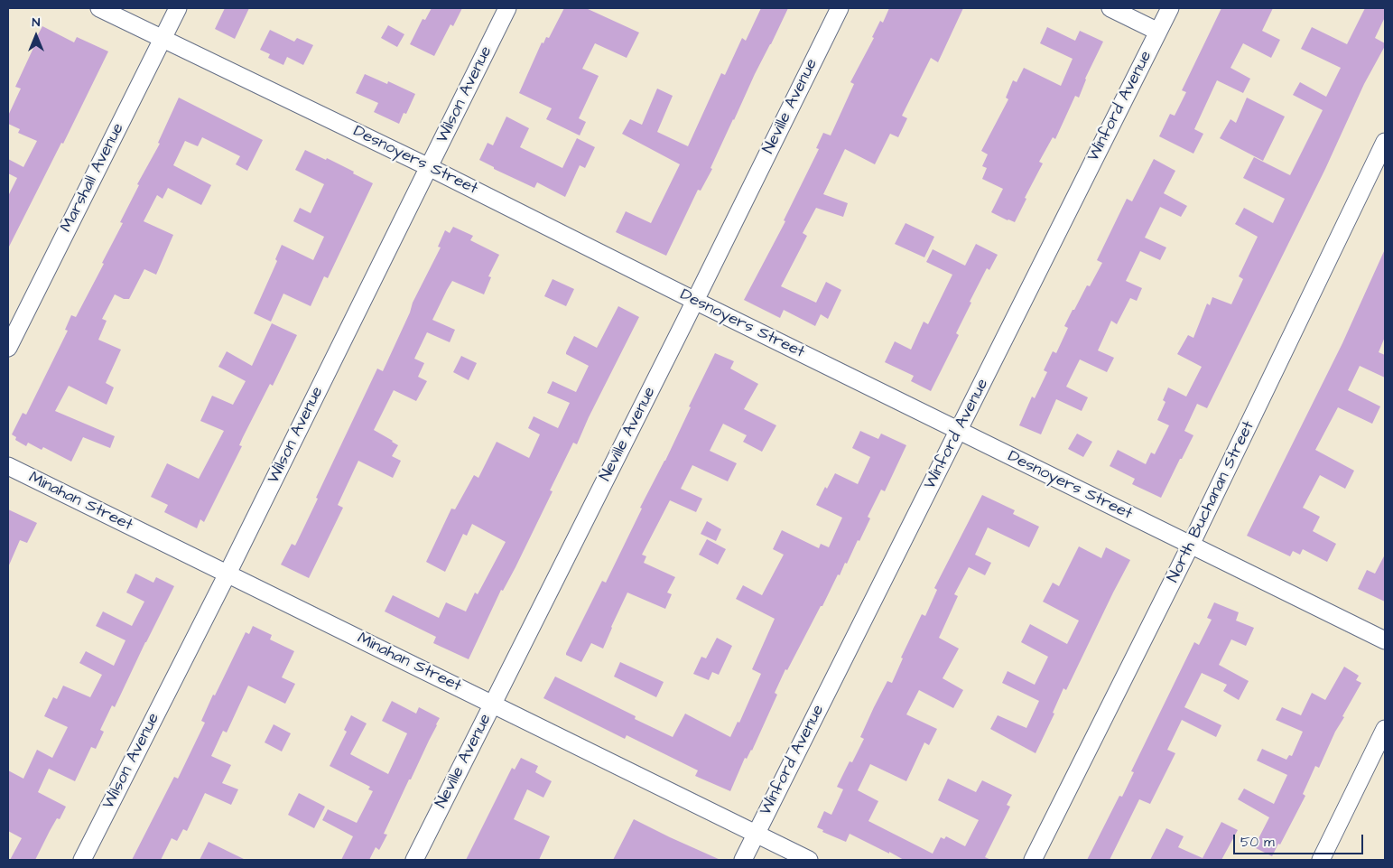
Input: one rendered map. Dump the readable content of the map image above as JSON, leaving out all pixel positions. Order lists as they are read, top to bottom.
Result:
{
  "streets": {
    "street": [
      "Wilson Avenue",
      "Neville Avenue",
      "Winford Avenue",
      "Desnoyers Street",
      "Marshall Avenue",
      "Minahan Street",
      "North Buchanan Street"
    ]
  },
  "crossings": [
    ["Wilson Avenue", "Desnoyers Street"],
    ["Wilson Avenue", "Minahan Street"],
    ["Neville Avenue", "Desnoyers Street"],
    ["Neville Avenue", "Minahan Street"],
    ["Winford Avenue", "Desnoyers Street"],
    ["Winford Avenue", "Minahan Street"],
    ["Desnoyers Street", "Marshall Avenue"],
    ["Desnoyers Street", "North Buchanan Street"]
  ],
  "scale_bar": "50 m",
  "north": "top"
}
